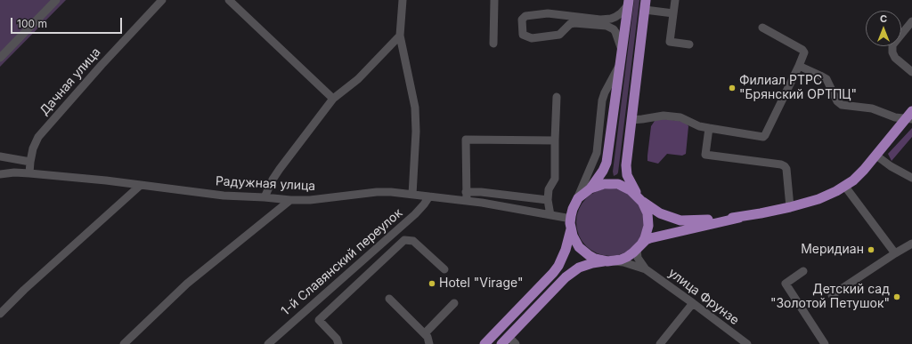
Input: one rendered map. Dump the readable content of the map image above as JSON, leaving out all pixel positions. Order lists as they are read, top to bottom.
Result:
{
  "streets": {
    "street": [
      "Дачная улица",
      "Радужная улица",
      "1-й Славянский переулок",
      "улица Фрунзе"
    ]
  },
  "crossings": [
    ["Дачная улица", "Радужная улица"],
    ["Радужная улица", "1-й Славянский переулок"]
  ],
  "places": [
    "Филиал РТРС \"Брянский ОРТПЦ\"",
    "Меридиан",
    "Hotel \"Virage\"",
    "Детский сад \"Золотой Петушок\""
  ],
  "scale_bar": "100 m",
  "north": "top"
}
